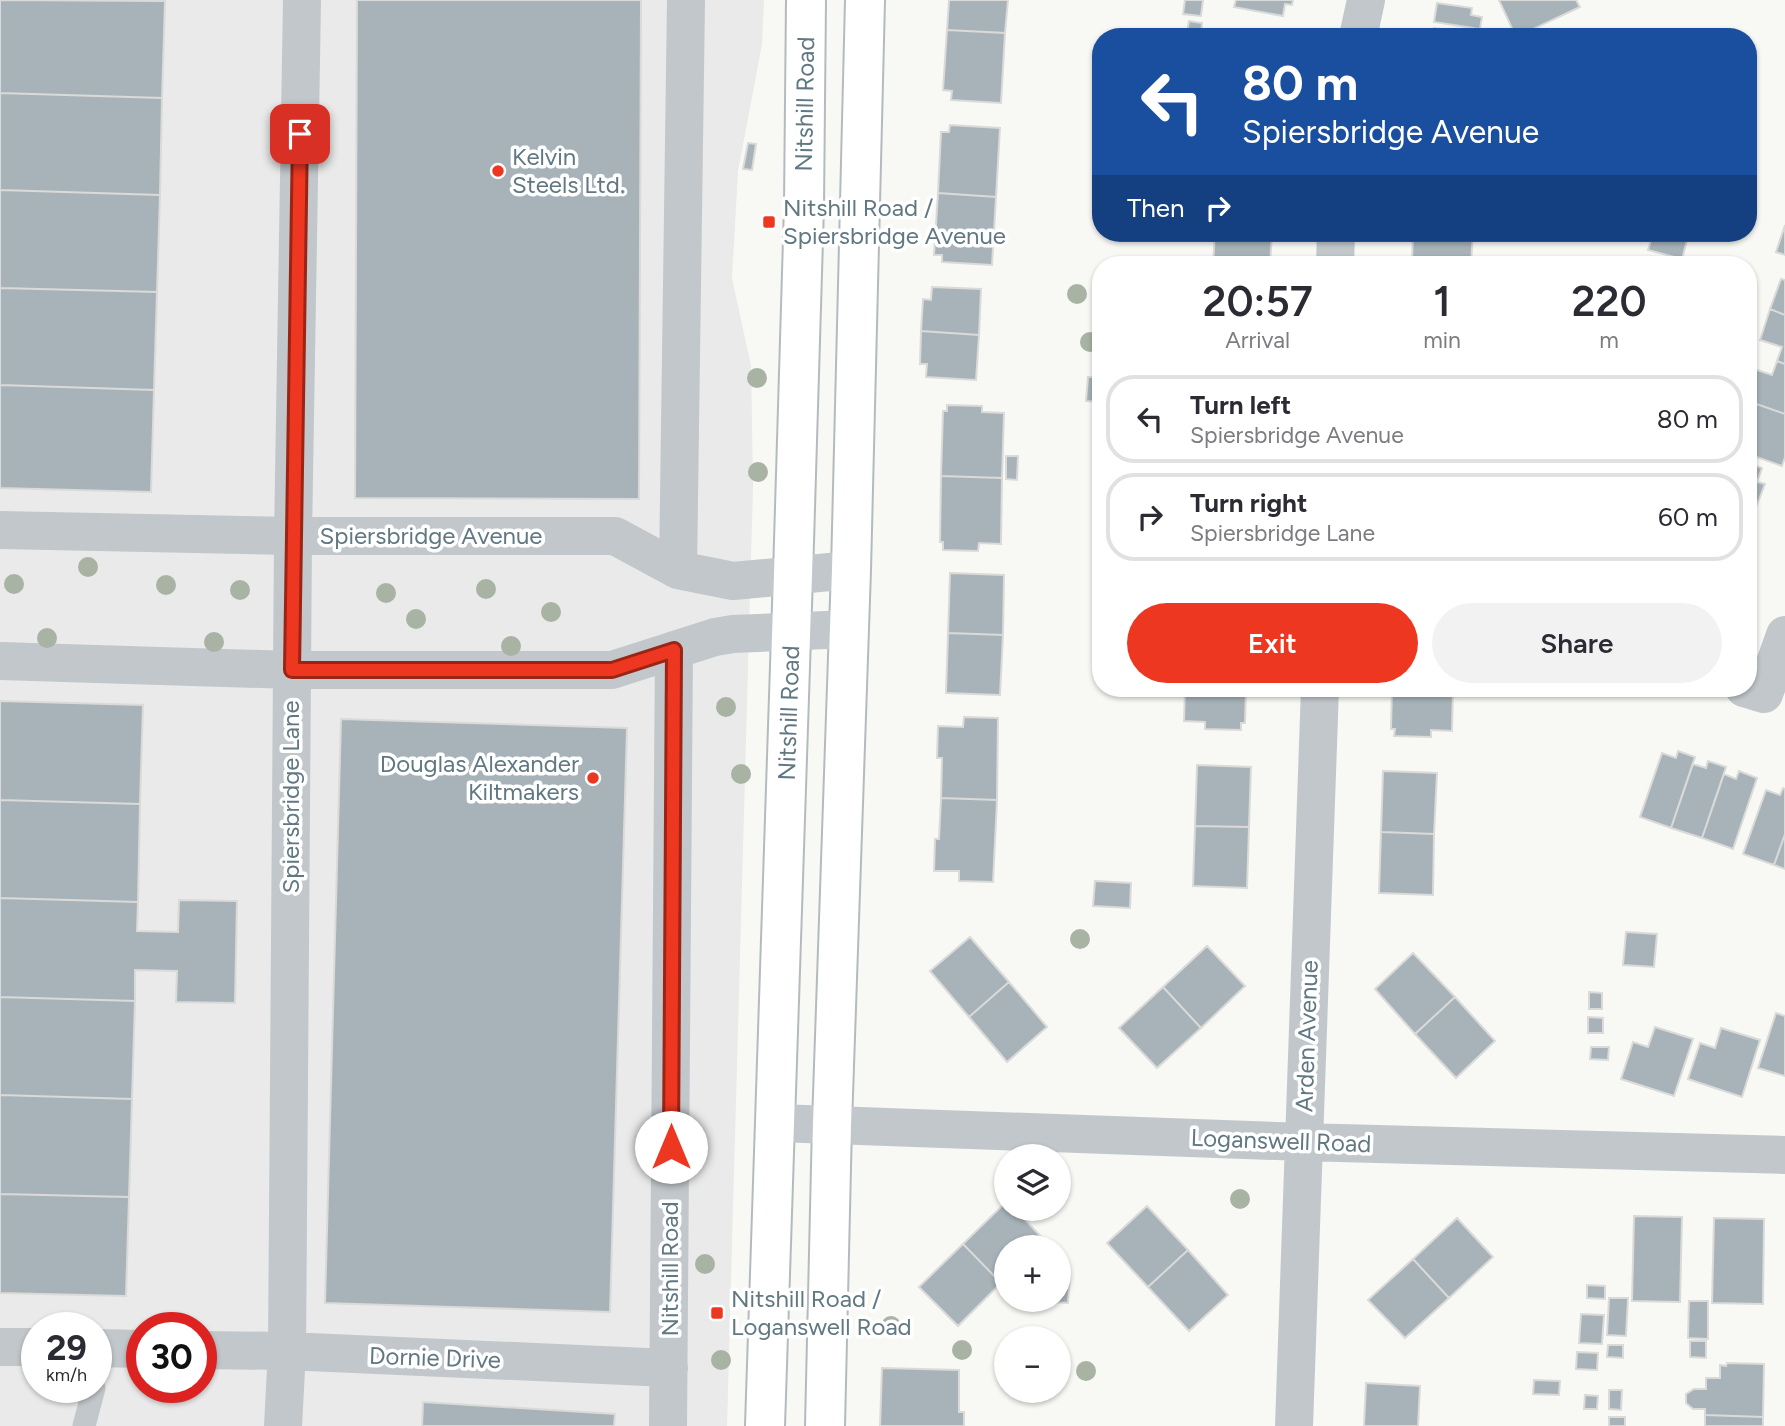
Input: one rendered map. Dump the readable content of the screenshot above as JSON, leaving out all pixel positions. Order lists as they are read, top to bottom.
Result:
{
  "streets": {
    "main road": ["Nitshill Road"],
    "street": [
      "Spiersbridge Avenue",
      "Spiersbridge Lane",
      "Arden Avenue",
      "Loganswell Road",
      "Dornie Drive"
    ]
  },
  "crossings": [
    ["Nitshill Road", "Spiersbridge Avenue"],
    ["Nitshill Road", "Loganswell Road"],
    ["Nitshill Road", "Dornie Drive"],
    ["Spiersbridge Avenue", "Spiersbridge Lane"],
    ["Spiersbridge Lane", "Dornie Drive"],
    ["Arden Avenue", "Loganswell Road"]
  ],
  "places": {
    "other": ["Kelvin Steels Ltd.", "Douglas Alexander Kiltmakers"],
    "transit": ["Nitshill Road / Spiersbridge Avenue", "Nitshill Road / Loganswell Road"]
  },
  "page": {
    "turn": ["80 m", "Spiersbridge Avenue"],
    "then": "Then",
    "eta": [
      "20:57",
      "Arrival",
      "1",
      "min",
      "220",
      "m"
    ],
    "list": [
      {
        "name": "Turn left",
        "note": "Spiersbridge Avenue",
        "value": "80 m"
      },
      {
        "name": "Turn right",
        "note": "Spiersbridge Lane",
        "value": "60 m"
      }
    ],
    "buttons": ["Exit", "Share"],
    "map_buttons": ["+", "−"],
    "speed": "29 km/h",
    "limit": "30"
  }
}
